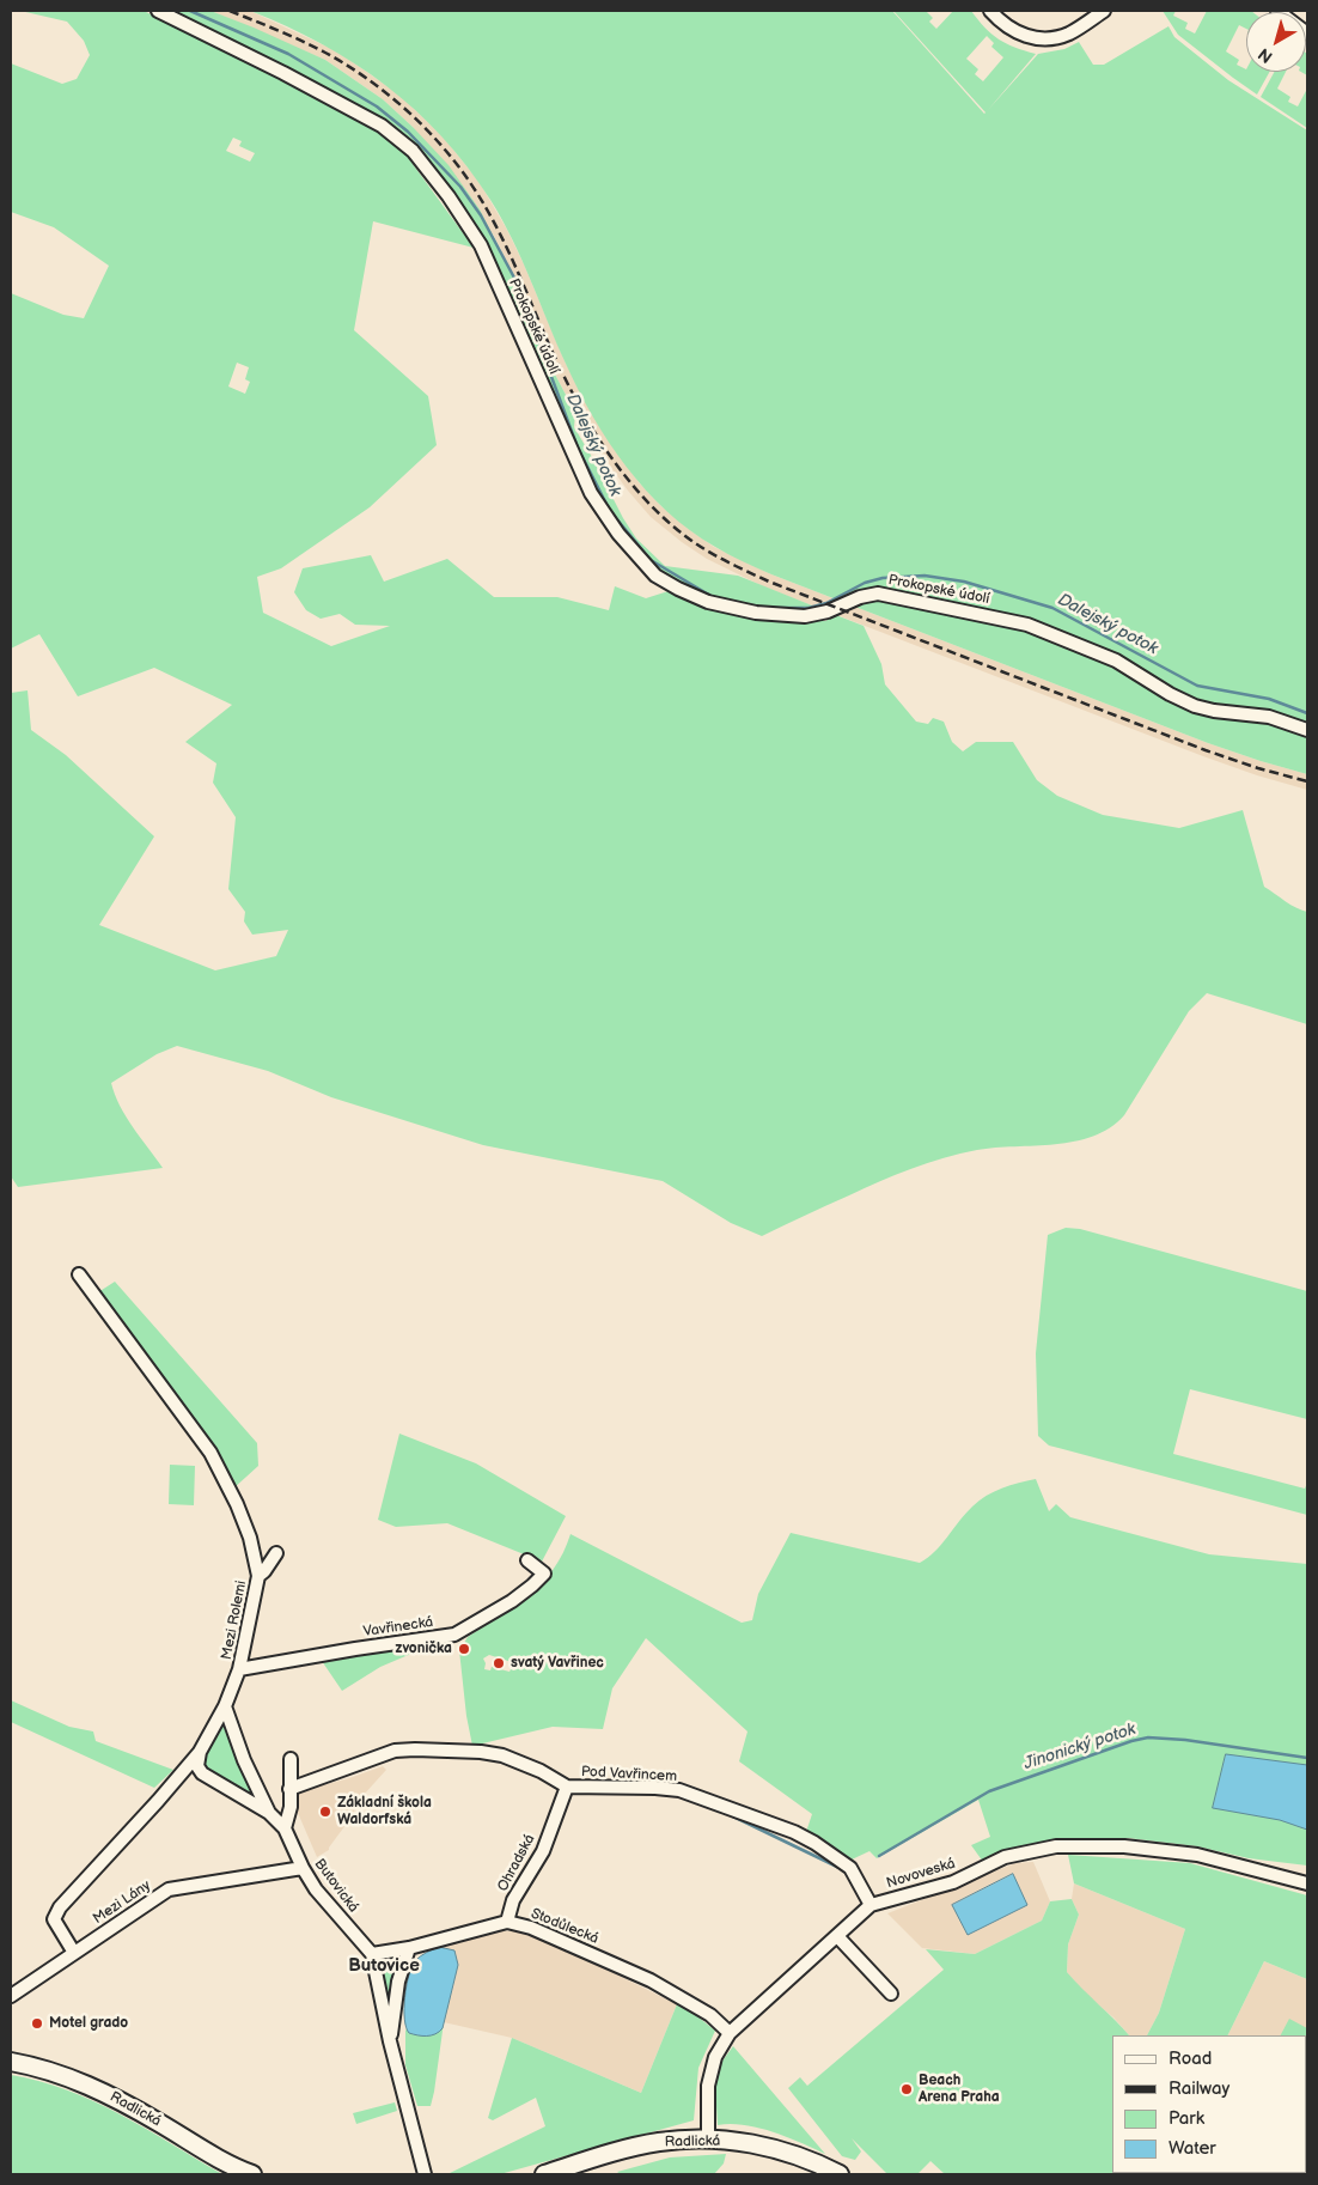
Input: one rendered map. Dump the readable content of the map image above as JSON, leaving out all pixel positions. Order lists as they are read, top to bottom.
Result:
{
  "streets": {
    "main road": ["Radlická"],
    "street": [
      "Prokopské údolí",
      "Mezi Rolemi",
      "Vavřinecká",
      "Pod Vavřincem",
      "Ohradská",
      "Novoveská",
      "Butovická",
      "Mezi Lány",
      "Stodůlecká"
    ]
  },
  "crossings": [
    ["Mezi Rolemi", "Vavřinecká"],
    ["Mezi Rolemi", "Butovická"],
    ["Mezi Rolemi", "Mezi Lány"],
    ["Pod Vavřincem", "Ohradská"],
    ["Pod Vavřincem", "Novoveská"],
    ["Ohradská", "Stodůlecká"],
    ["Novoveská", "Stodůlecká"],
    ["Novoveská", "Radlická"],
    ["Butovická", "Mezi Lány"],
    ["Butovická", "Stodůlecká"]
  ],
  "districts": ["Butovice"],
  "water": ["Dalejský potok", "Jinonický potok"],
  "places": [
    "zvonička",
    "svatý Vavřinec",
    "Základní škola Waldorfská",
    "Motel grado",
    "Beach Arena Praha"
  ],
  "legend": [
    "Road",
    "Railway",
    "Park",
    "Water"
  ],
  "north": "bottom left"
}
